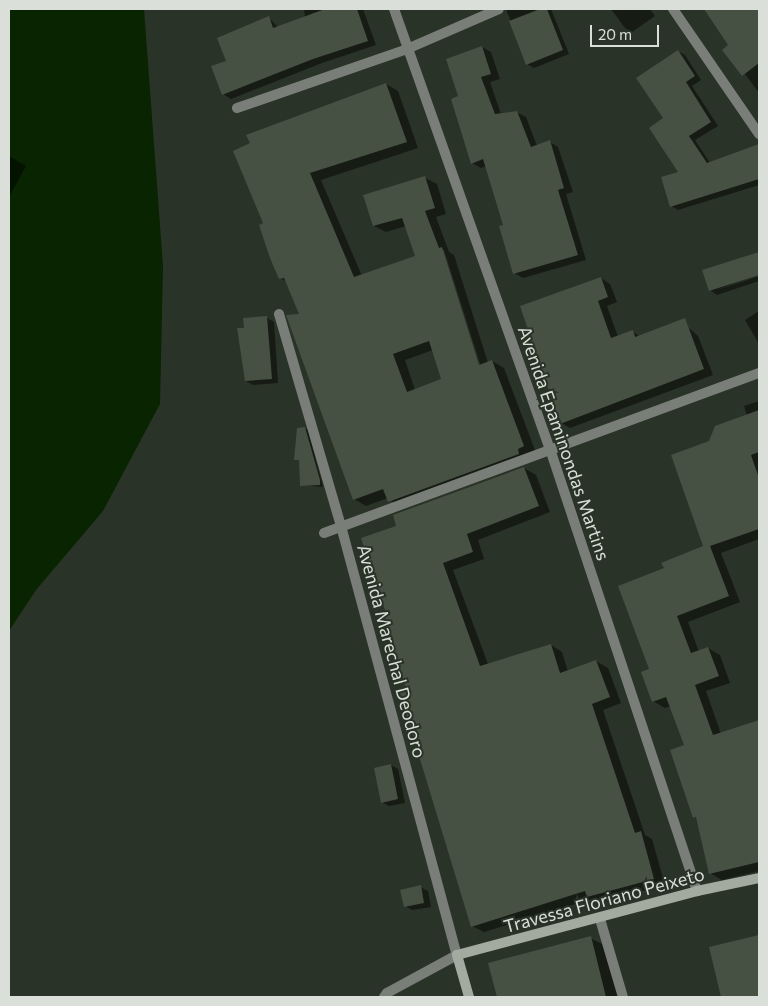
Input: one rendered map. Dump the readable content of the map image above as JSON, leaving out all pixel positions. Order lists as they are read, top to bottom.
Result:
{
  "streets": {
    "main road": ["Avenida Marechal Deodoro", "Travessa Floriano Peixeto"],
    "street": ["Avenida Epaminondas Martins"]
  },
  "crossings": [
    ["Avenida Epaminondas Martins", "Travessa Floriano Peixeto"],
    ["Avenida Marechal Deodoro", "Travessa Floriano Peixeto"]
  ],
  "scale_bar": "20 m"
}
